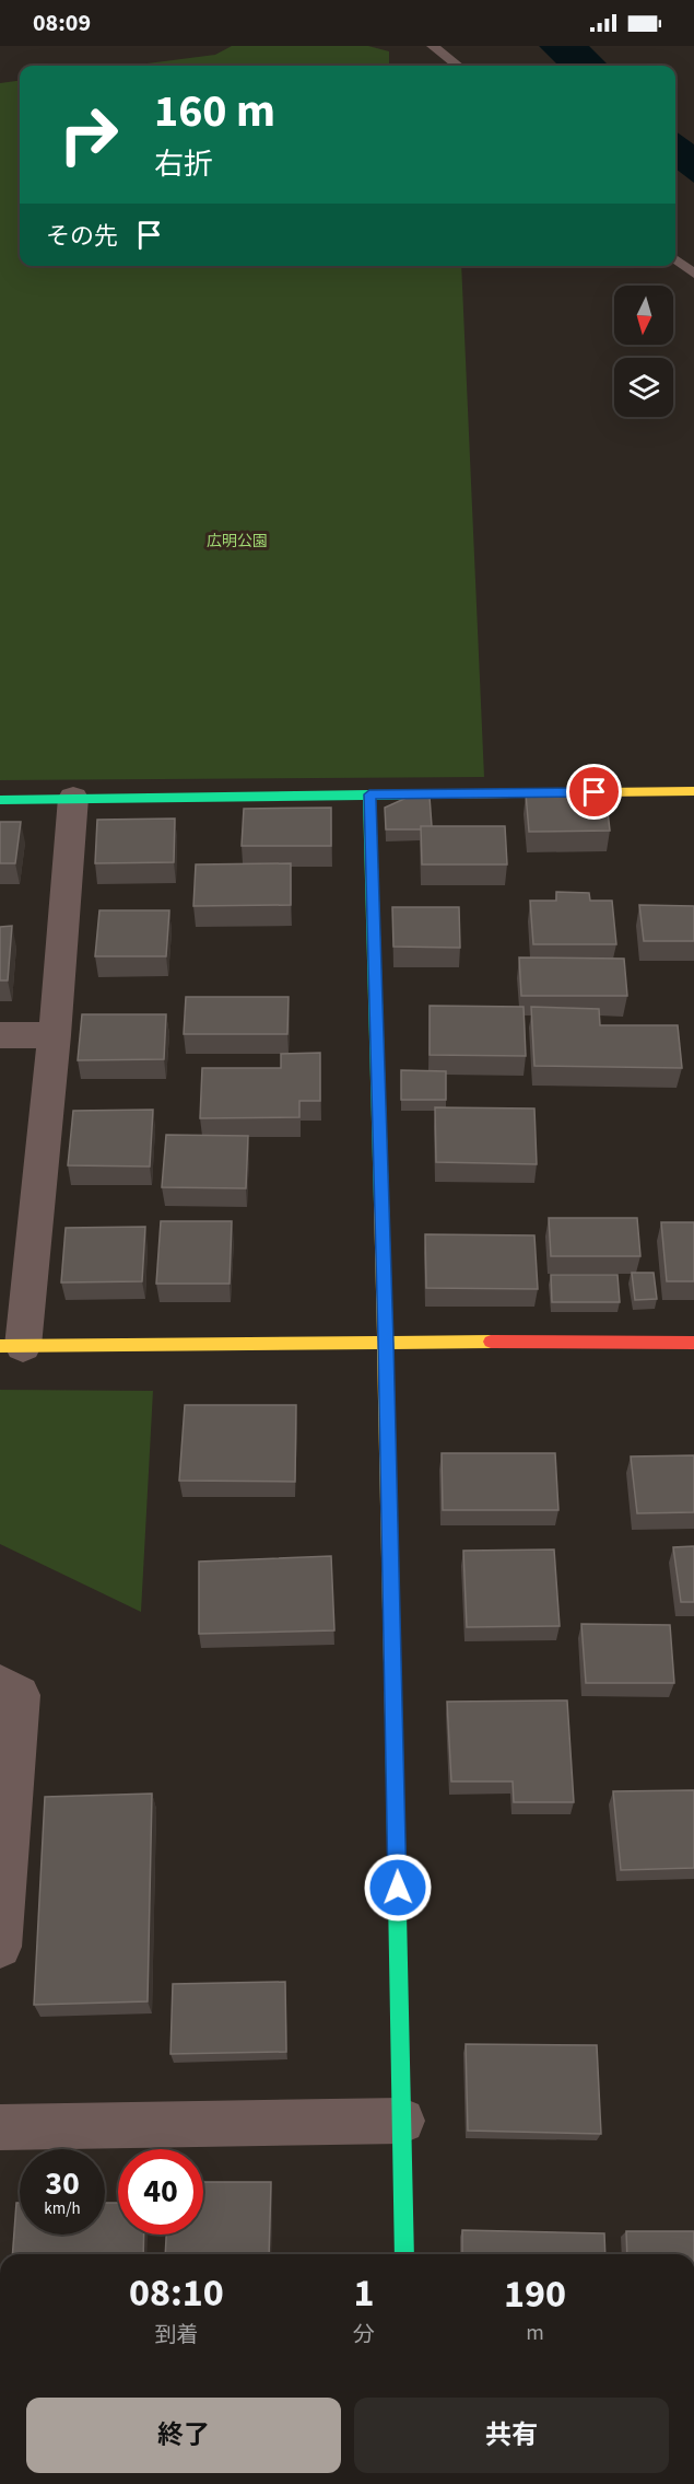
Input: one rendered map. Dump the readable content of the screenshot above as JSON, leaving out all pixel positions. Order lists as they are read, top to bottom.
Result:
{
  "parks": ["広明公園"],
  "north": "bottom",
  "page": {
    "status": "08:09",
    "turn": ["160 m", "右折"],
    "then": "その先",
    "speed": "30 km/h",
    "limit": "40",
    "eta": [
      "08:10",
      "到着",
      "1",
      "分",
      "190",
      "m"
    ],
    "buttons": ["終了", "共有"]
  }
}
